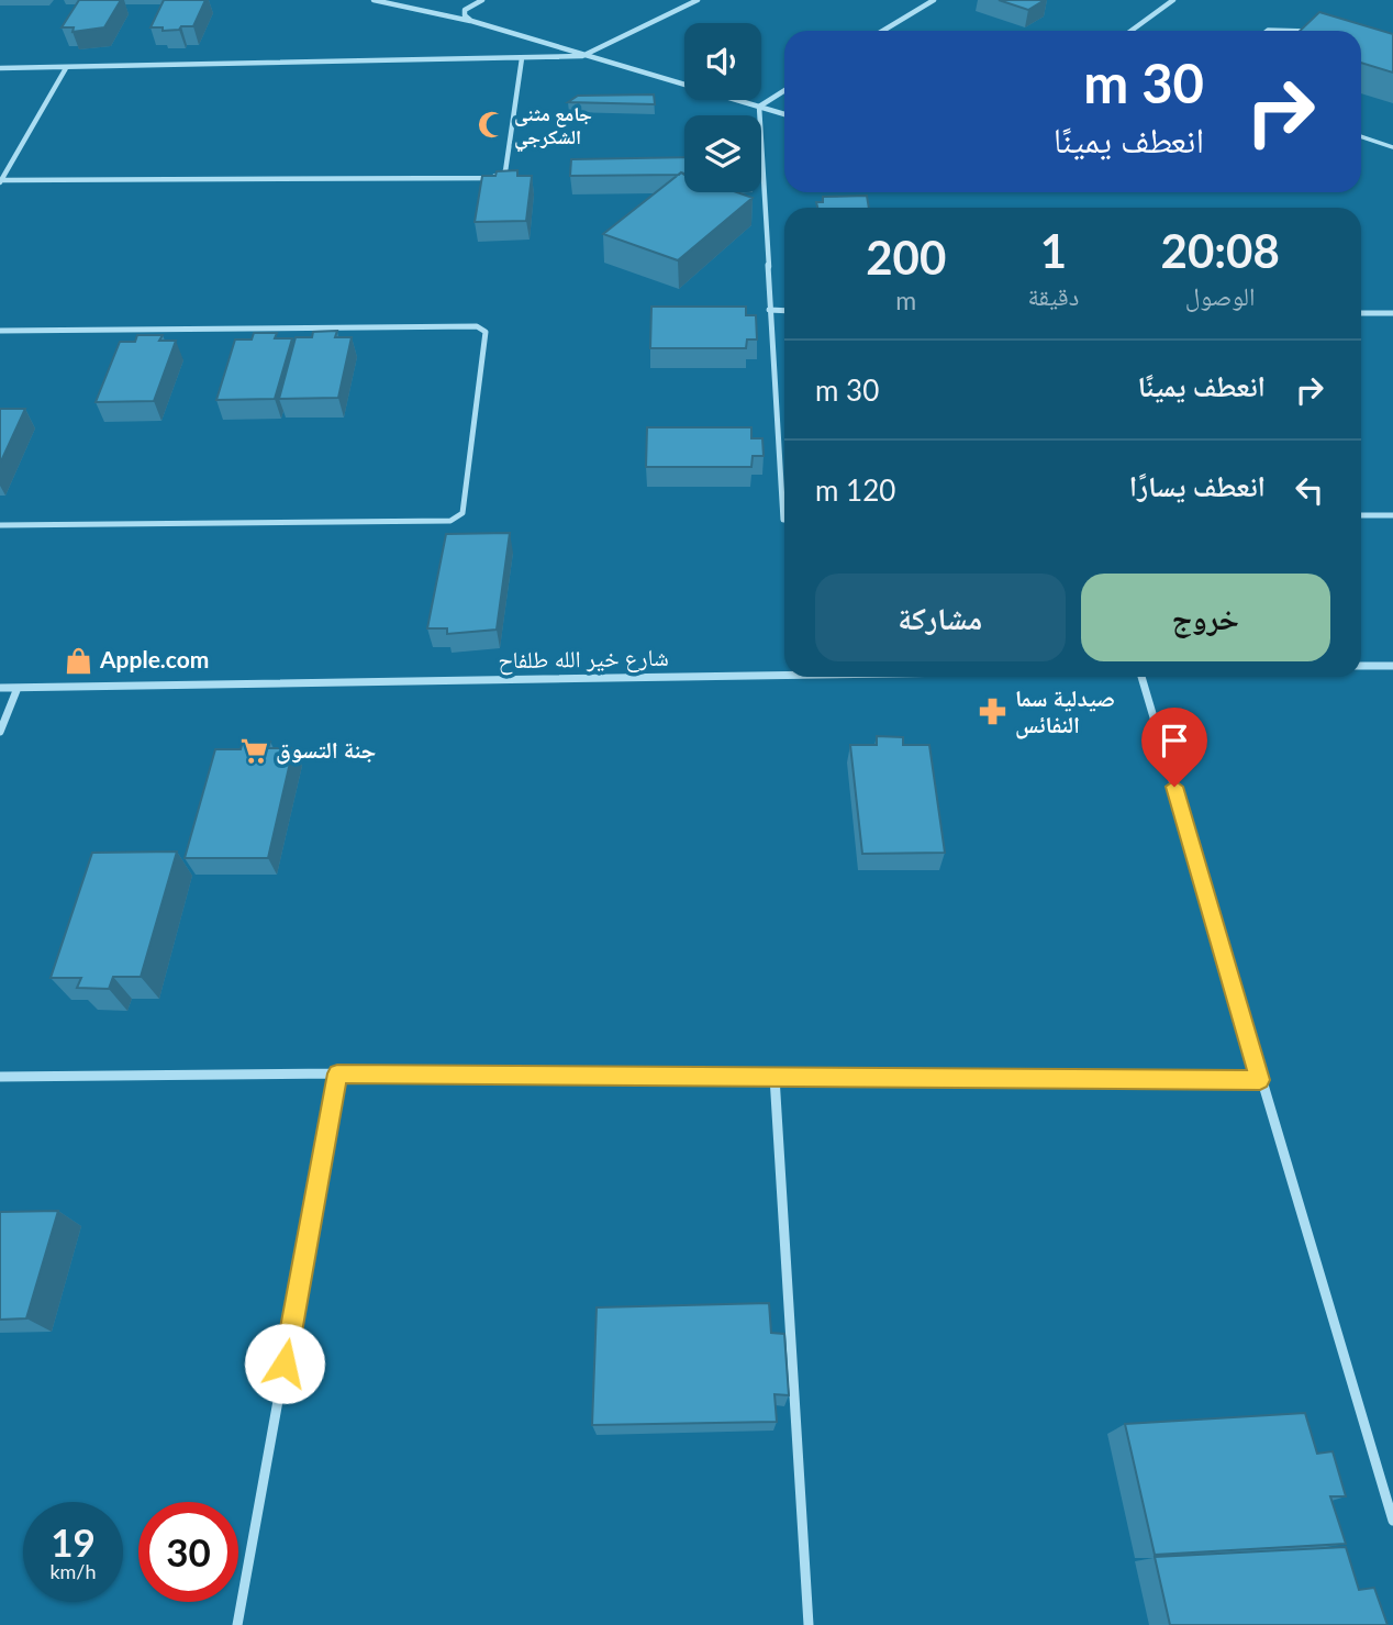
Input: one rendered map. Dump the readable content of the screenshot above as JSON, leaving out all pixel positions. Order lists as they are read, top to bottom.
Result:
{
  "streets": {
    "street": ["شارع خير الله طلفاح"]
  },
  "places": {
    "mosque": ["جامع مثنى الشكرجي"],
    "shop": ["Apple.com"],
    "pharmacy": ["صيدلية سما النفائس"],
    "supermarket": ["جنة التسوق"]
  },
  "page": {
    "turn": ["30 m", "انعطف يمينًا"],
    "eta": [
      "20:08",
      "الوصول",
      "1",
      "دقيقة",
      "200",
      "m"
    ],
    "list": [
      {
        "name": "انعطف يمينًا",
        "value": "30 m"
      },
      {
        "name": "انعطف يسارًا",
        "value": "120 m"
      }
    ],
    "buttons": ["خروج", "مشاركة"],
    "speed": "19 km/h",
    "limit": "30"
  }
}
